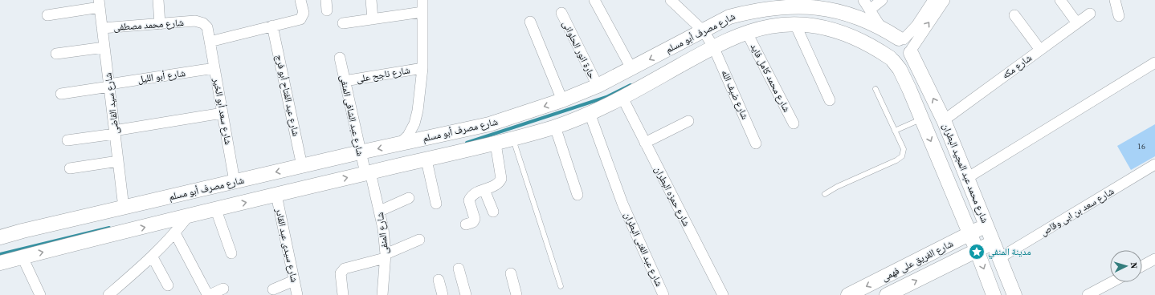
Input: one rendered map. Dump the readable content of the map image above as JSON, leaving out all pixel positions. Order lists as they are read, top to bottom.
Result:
{
  "streets": {
    "street": [
      "شارع محمد مصطفى",
      "شارع مصرف أبو مسلم",
      "حارة انور الحلوانى",
      "شارع مكه",
      "شارع ناجح على",
      "شارع أبو الليل",
      "شارع محمد كامل فايد",
      "شارع ضيف الله",
      "شارع عبد الفتاح أبو فرج",
      "شارع سيد القاضى",
      "شارع سعد أبو الخير",
      "شارع عبد الشافى المنفى",
      "شارع محمد عبد المجيد البطران",
      "شارع حمزه البطران",
      "شارع سعد بن ابى وقاص",
      "شارع المنفى",
      "شارع سيدى عبد القادر",
      "شارع عبد الغنى البطران",
      "شارع الفريق على فهمى"
    ]
  },
  "crossings": [
    ["شارع محمد مصطفى", "شارع سيد القاضى"],
    ["شارع محمد مصطفى", "شارع سعد أبو الخير"],
    ["شارع مصرف أبو مسلم", "حارة انور الحلوانى"],
    ["شارع مصرف أبو مسلم", "شارع محمد كامل فايد"],
    ["شارع مصرف أبو مسلم", "شارع ضيف الله"],
    ["شارع مصرف أبو مسلم", "شارع عبد الفتاح أبو فرج"],
    ["شارع مصرف أبو مسلم", "شارع سيد القاضى"],
    ["شارع مصرف أبو مسلم", "شارع سعد أبو الخير"],
    ["شارع مصرف أبو مسلم", "شارع عبد الشافى المنفى"],
    ["شارع مصرف أبو مسلم", "شارع محمد عبد المجيد البطران"],
    ["شارع مصرف أبو مسلم", "شارع حمزه البطران"],
    ["شارع مصرف أبو مسلم", "شارع المنفى"],
    ["شارع مصرف أبو مسلم", "شارع سيدى عبد القادر"],
    ["شارع مصرف أبو مسلم", "شارع عبد الغنى البطران"],
    ["شارع مكه", "شارع محمد عبد المجيد البطران"],
    ["شارع ناجح على", "شارع عبد الشافى المنفى"],
    ["شارع أبو الليل", "شارع سيد القاضى"],
    ["شارع أبو الليل", "شارع سعد أبو الخير"],
    ["شارع عبد الشافى المنفى", "شارع المنفى"],
    ["شارع محمد عبد المجيد البطران", "شارع سعد بن ابى وقاص"],
    ["شارع محمد عبد المجيد البطران", "شارع الفريق على فهمى"]
  ],
  "places": {
    "place": ["مدينة المنفي"]
  },
  "house_numbers": ["16"],
  "north": "right"
}
